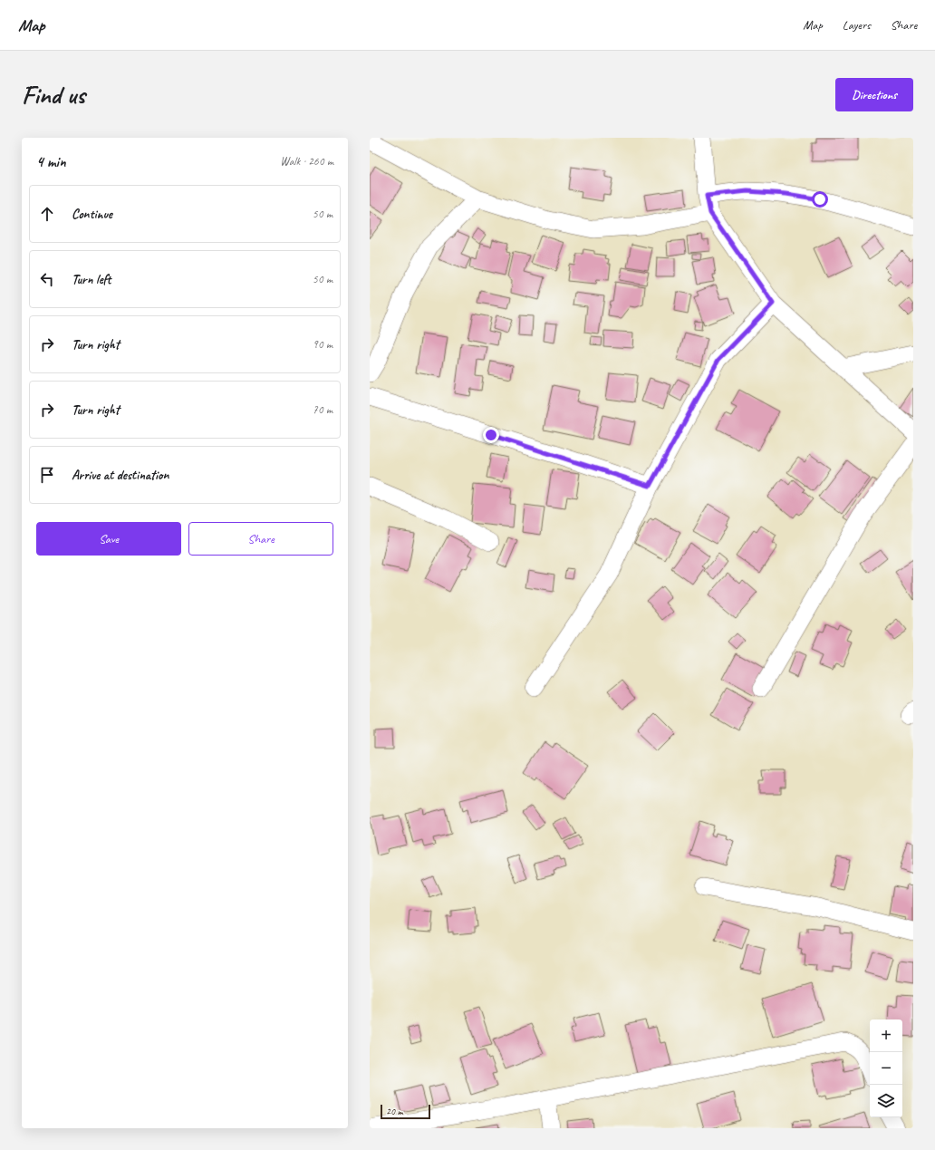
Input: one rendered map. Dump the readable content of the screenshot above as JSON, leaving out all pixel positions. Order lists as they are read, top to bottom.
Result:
{
  "scale_bar": "20 m",
  "page": {
    "header": "Map",
    "nav": ["Map", "Layers", "Share"],
    "buttons": [
      "Directions",
      ["Save", "Share"]
    ],
    "title": "Find us",
    "heading": ["4 min", "Walk · 260 m"],
    "list": [
      ["Continue", "50 m"],
      ["Turn left", "50 m"],
      ["Turn right", "90 m"],
      ["Turn right", "70 m"],
      "Arrive at destination"
    ],
    "map_buttons": ["+", "−"],
    "scale": "20 m"
  }
}
